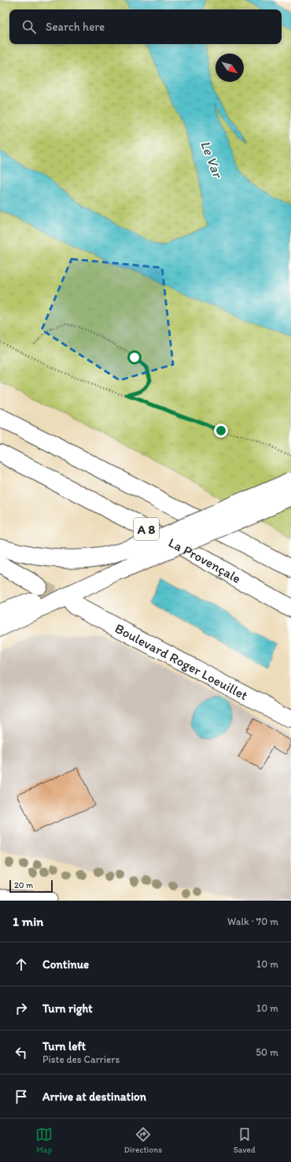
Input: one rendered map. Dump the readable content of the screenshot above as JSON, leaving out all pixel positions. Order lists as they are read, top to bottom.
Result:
{
  "streets": {
    "main road": ["A 8", "La Provençale", "Boulevard Roger Loeuillet"]
  },
  "water": ["Le Var"],
  "scale_bar": "20 m",
  "north": "bottom right",
  "page": {
    "search": "Search here",
    "scale": "20 m",
    "heading": ["1 min", "Walk · 70 m"],
    "list": [
      ["Continue", "10 m"],
      ["Turn right", "10 m"],
      ["Turn left", "Piste des Carriers", "50 m"],
      "Arrive at destination"
    ],
    "nav": ["Map", "Directions", "Saved"]
  }
}
